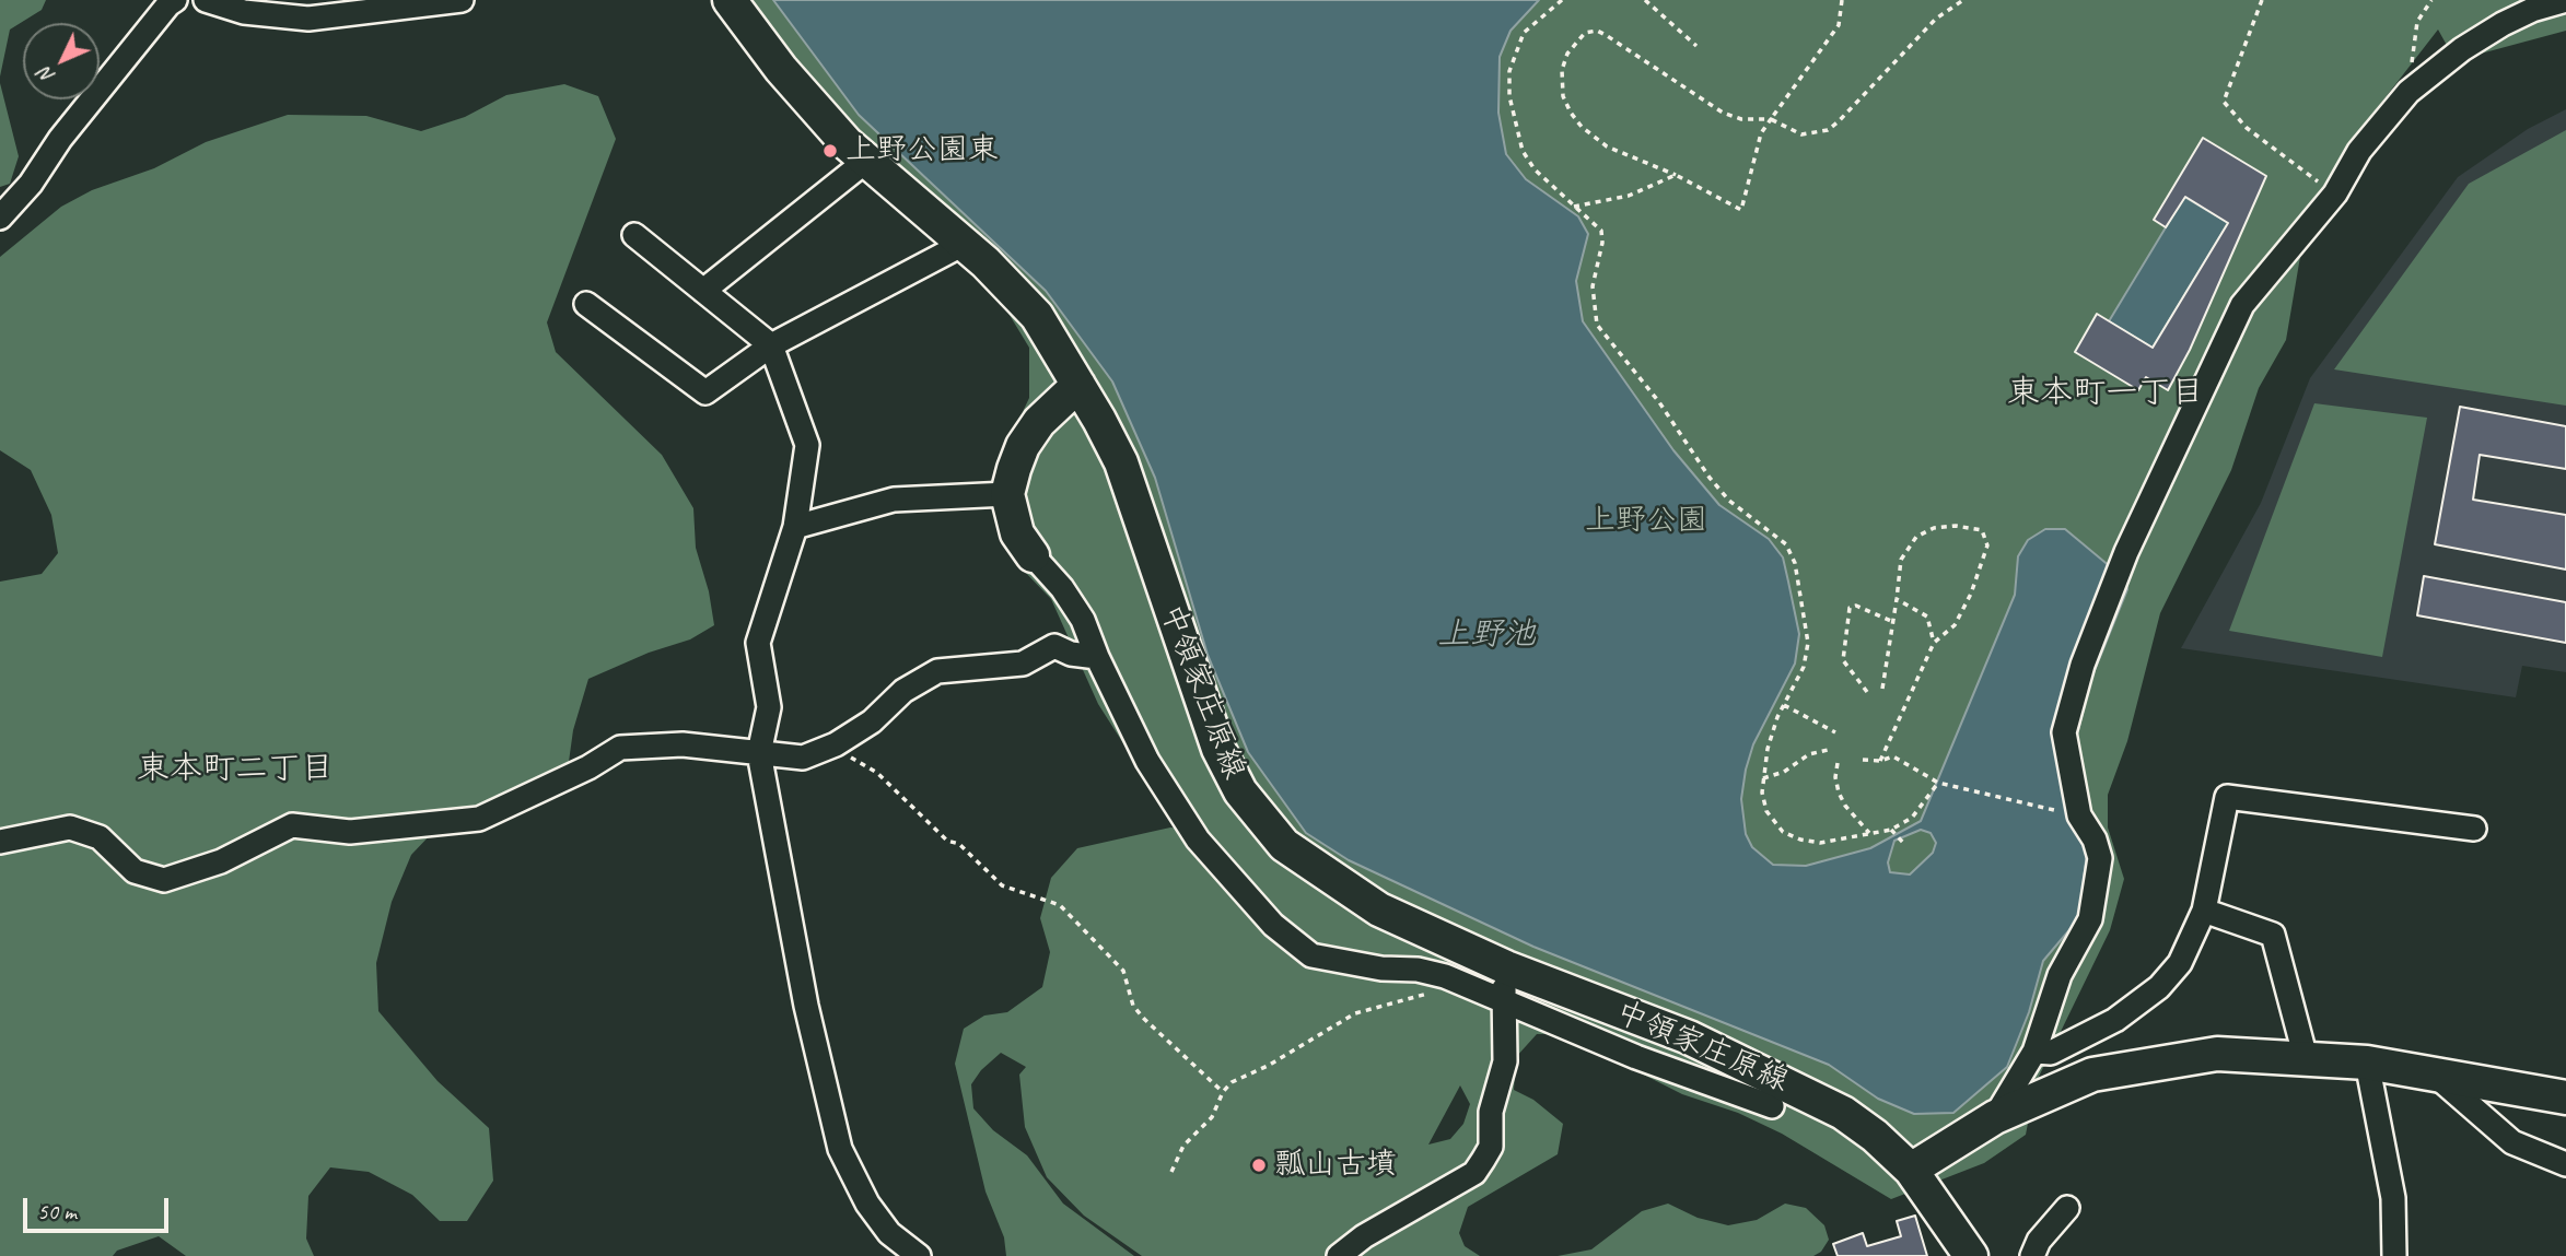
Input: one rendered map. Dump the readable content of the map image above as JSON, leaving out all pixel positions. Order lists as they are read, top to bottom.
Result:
{
  "streets": {
    "main road": ["中領家庄原線"]
  },
  "districts": ["東本町一丁目", "東本町二丁目"],
  "water": ["上野池"],
  "parks": ["上野公園"],
  "places": ["上野公園東", "瓢山古墳"],
  "scale_bar": "50 m",
  "north": "bottom left"
}
